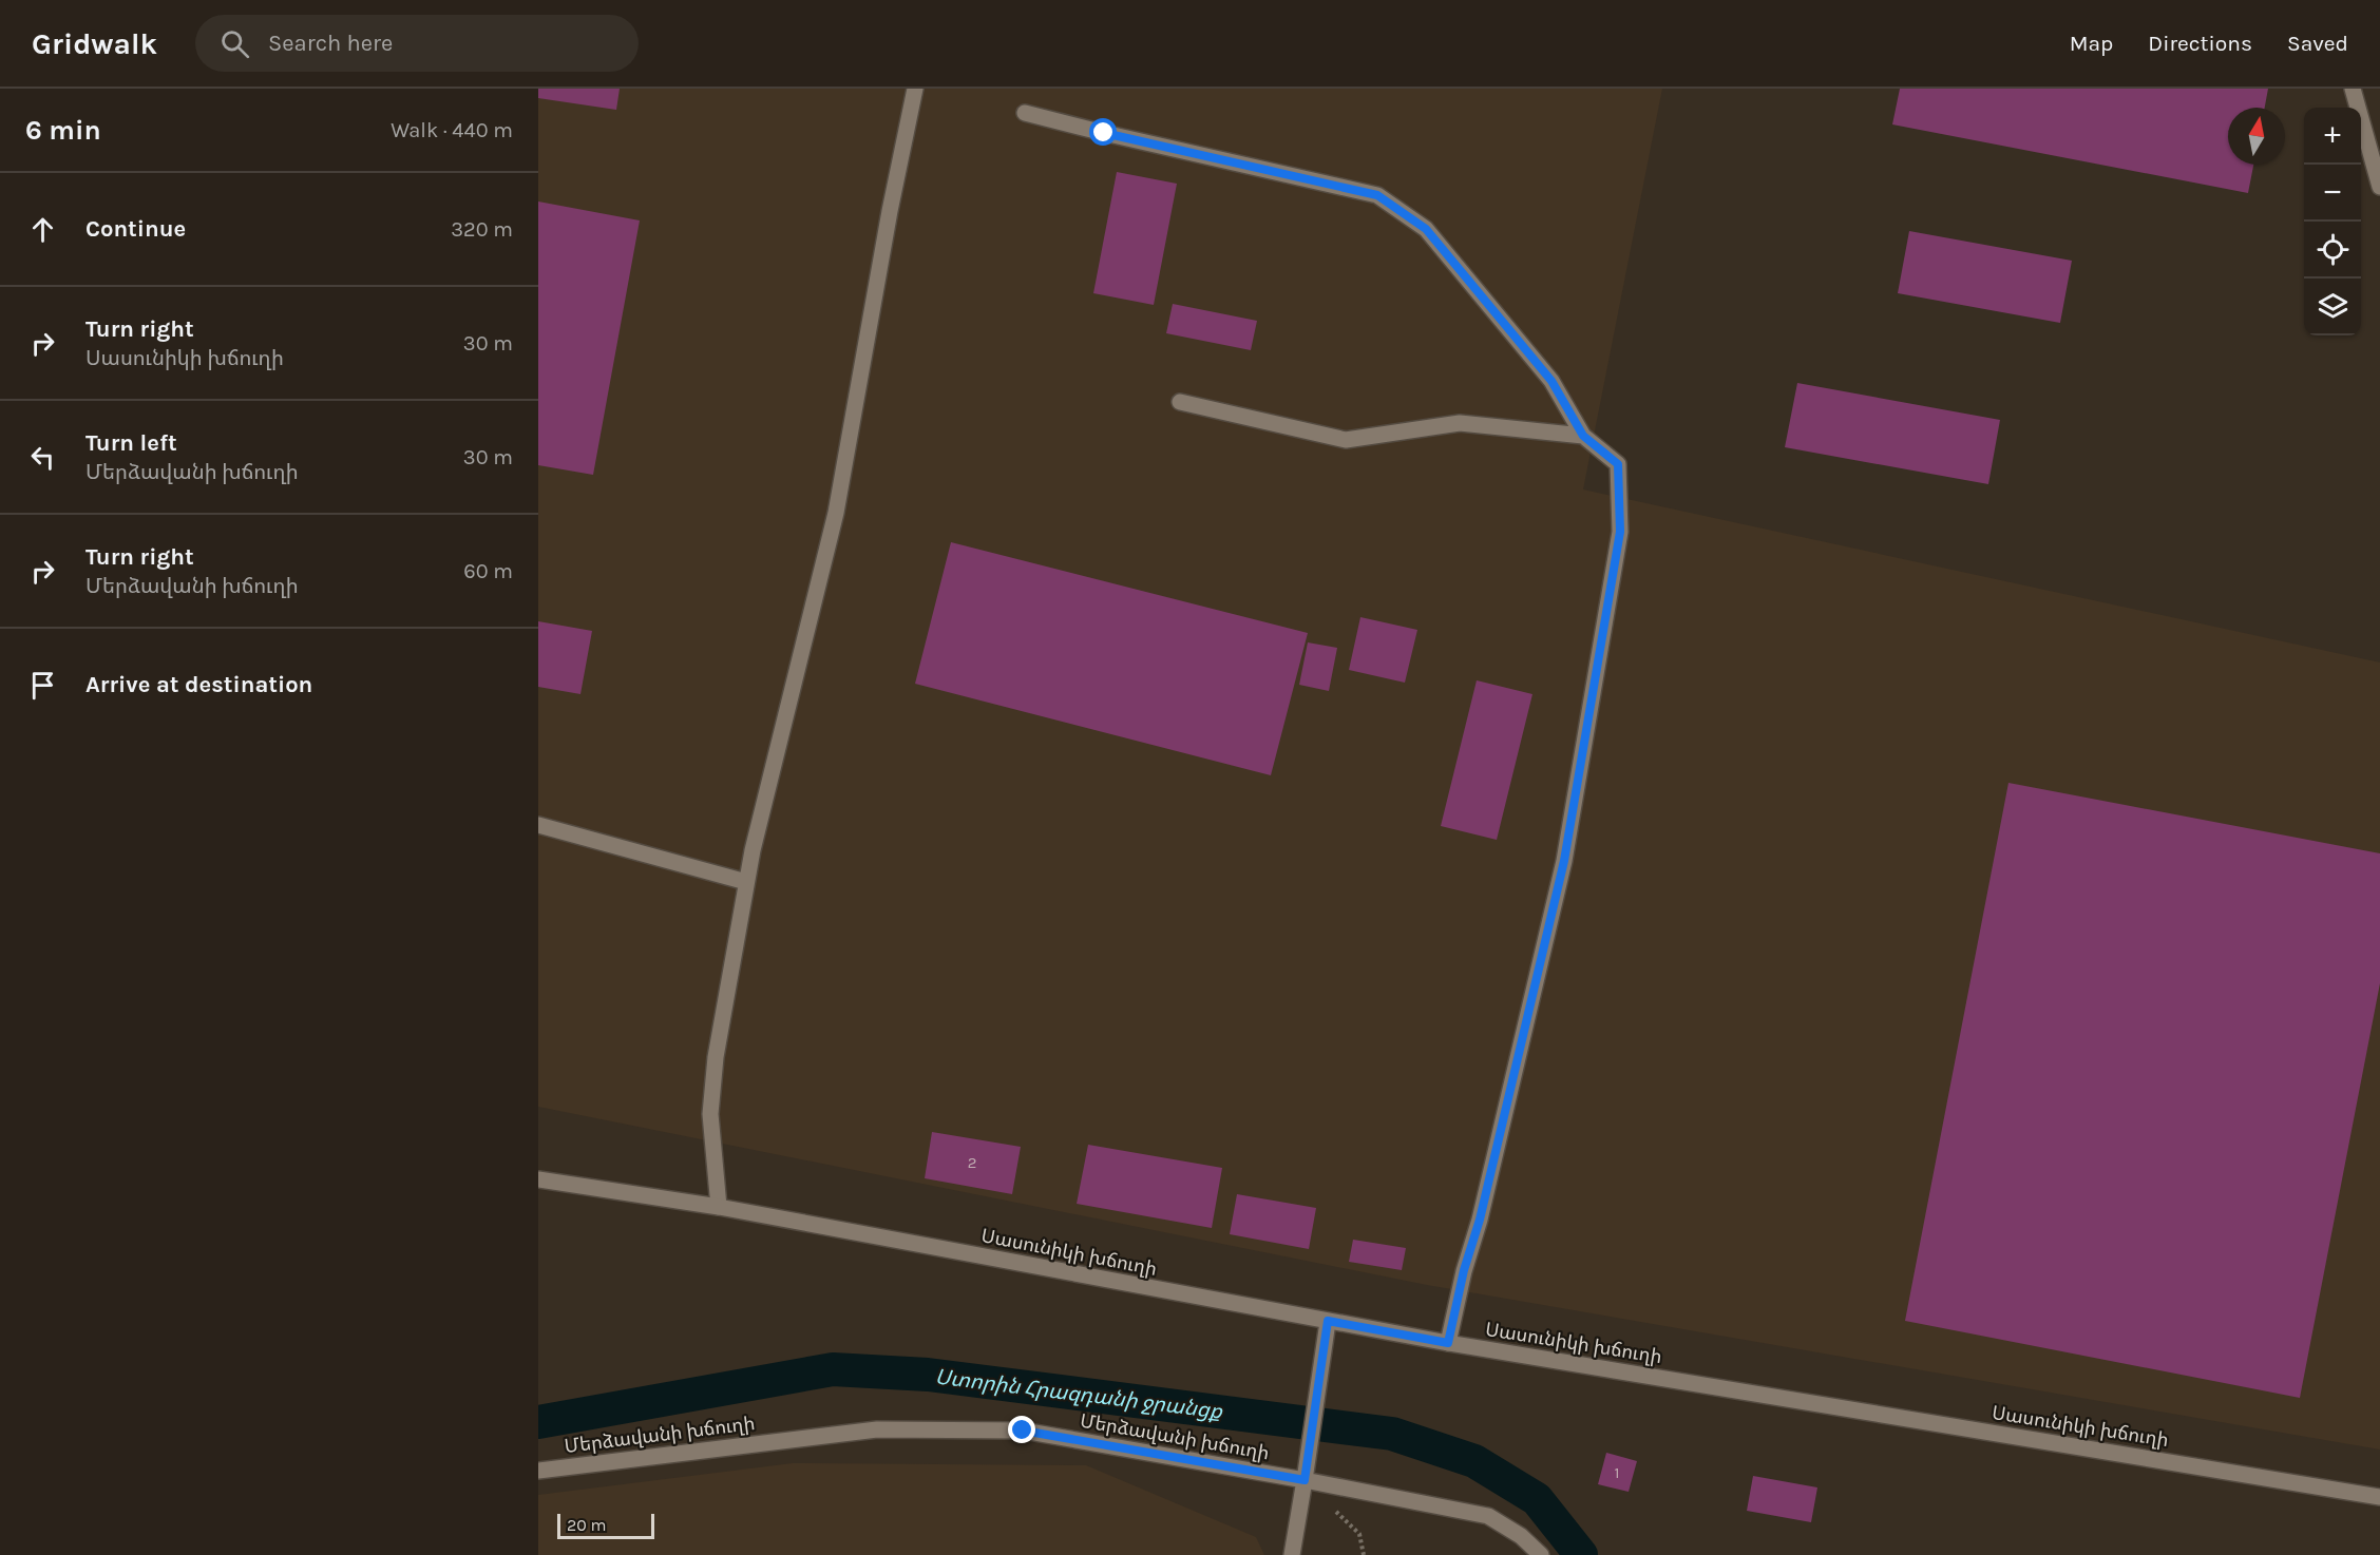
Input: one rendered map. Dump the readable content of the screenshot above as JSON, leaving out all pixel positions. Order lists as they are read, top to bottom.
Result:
{
  "streets": {
    "street": ["Սասունիկի խճուղի", "Մերձավանի խճուղի"]
  },
  "water": ["Ստորին Հրազդանի ջրանցք"],
  "house_numbers": ["2", "1"],
  "scale_bar": "20 m",
  "north": "top",
  "page": {
    "header": "Gridwalk",
    "search": "Search here",
    "nav": ["Map", "Directions", "Saved"],
    "heading": ["6 min", "Walk · 440 m"],
    "map_buttons": ["+", "−"],
    "list": [
      ["Continue", "320 m"],
      ["Turn right", "Սասունիկի խճուղի", "30 m"],
      ["Turn left", "Մերձավանի խճուղի", "30 m"],
      ["Turn right", "Մերձավանի խճուղի", "60 m"],
      "Arrive at destination"
    ],
    "scale": "20 m"
  }
}
